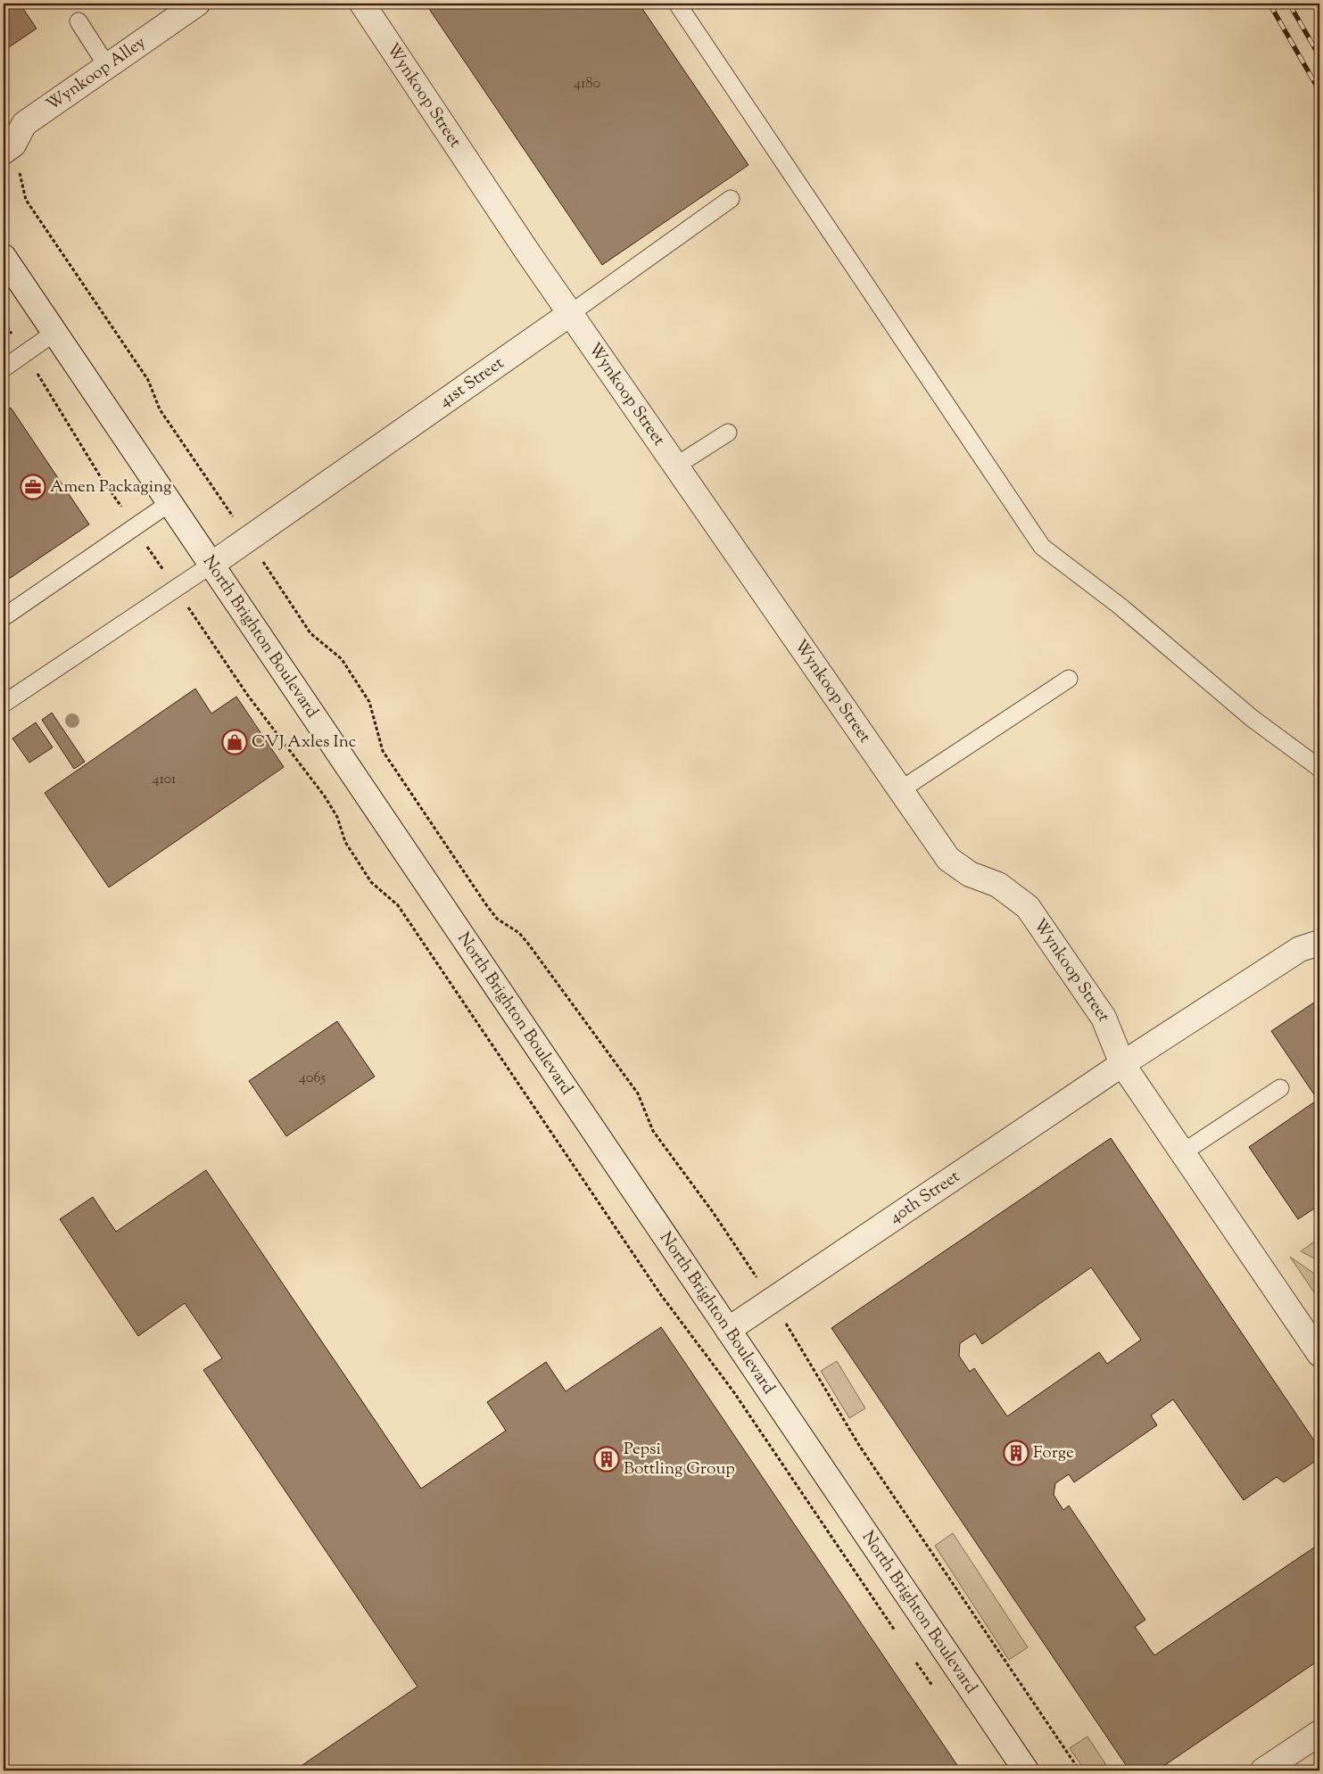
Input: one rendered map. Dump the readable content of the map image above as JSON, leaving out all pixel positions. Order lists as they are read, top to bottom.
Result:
{
  "streets": {
    "street": [
      "Wynkoop Alley",
      "Wynkoop Street",
      "41st Street",
      "North Brighton Boulevard",
      "40th Street"
    ]
  },
  "crossings": [
    ["Wynkoop Street", "41st Street"],
    ["Wynkoop Street", "40th Street"],
    ["41st Street", "North Brighton Boulevard"],
    ["North Brighton Boulevard", "40th Street"]
  ],
  "places": {
    "office": ["Amen Packaging"],
    "shop": ["CVJ Axles Inc"],
    "building": ["Forge", "Pepsi Bottling Group"]
  },
  "house_numbers": ["4180", "4101", "4065"]
}
